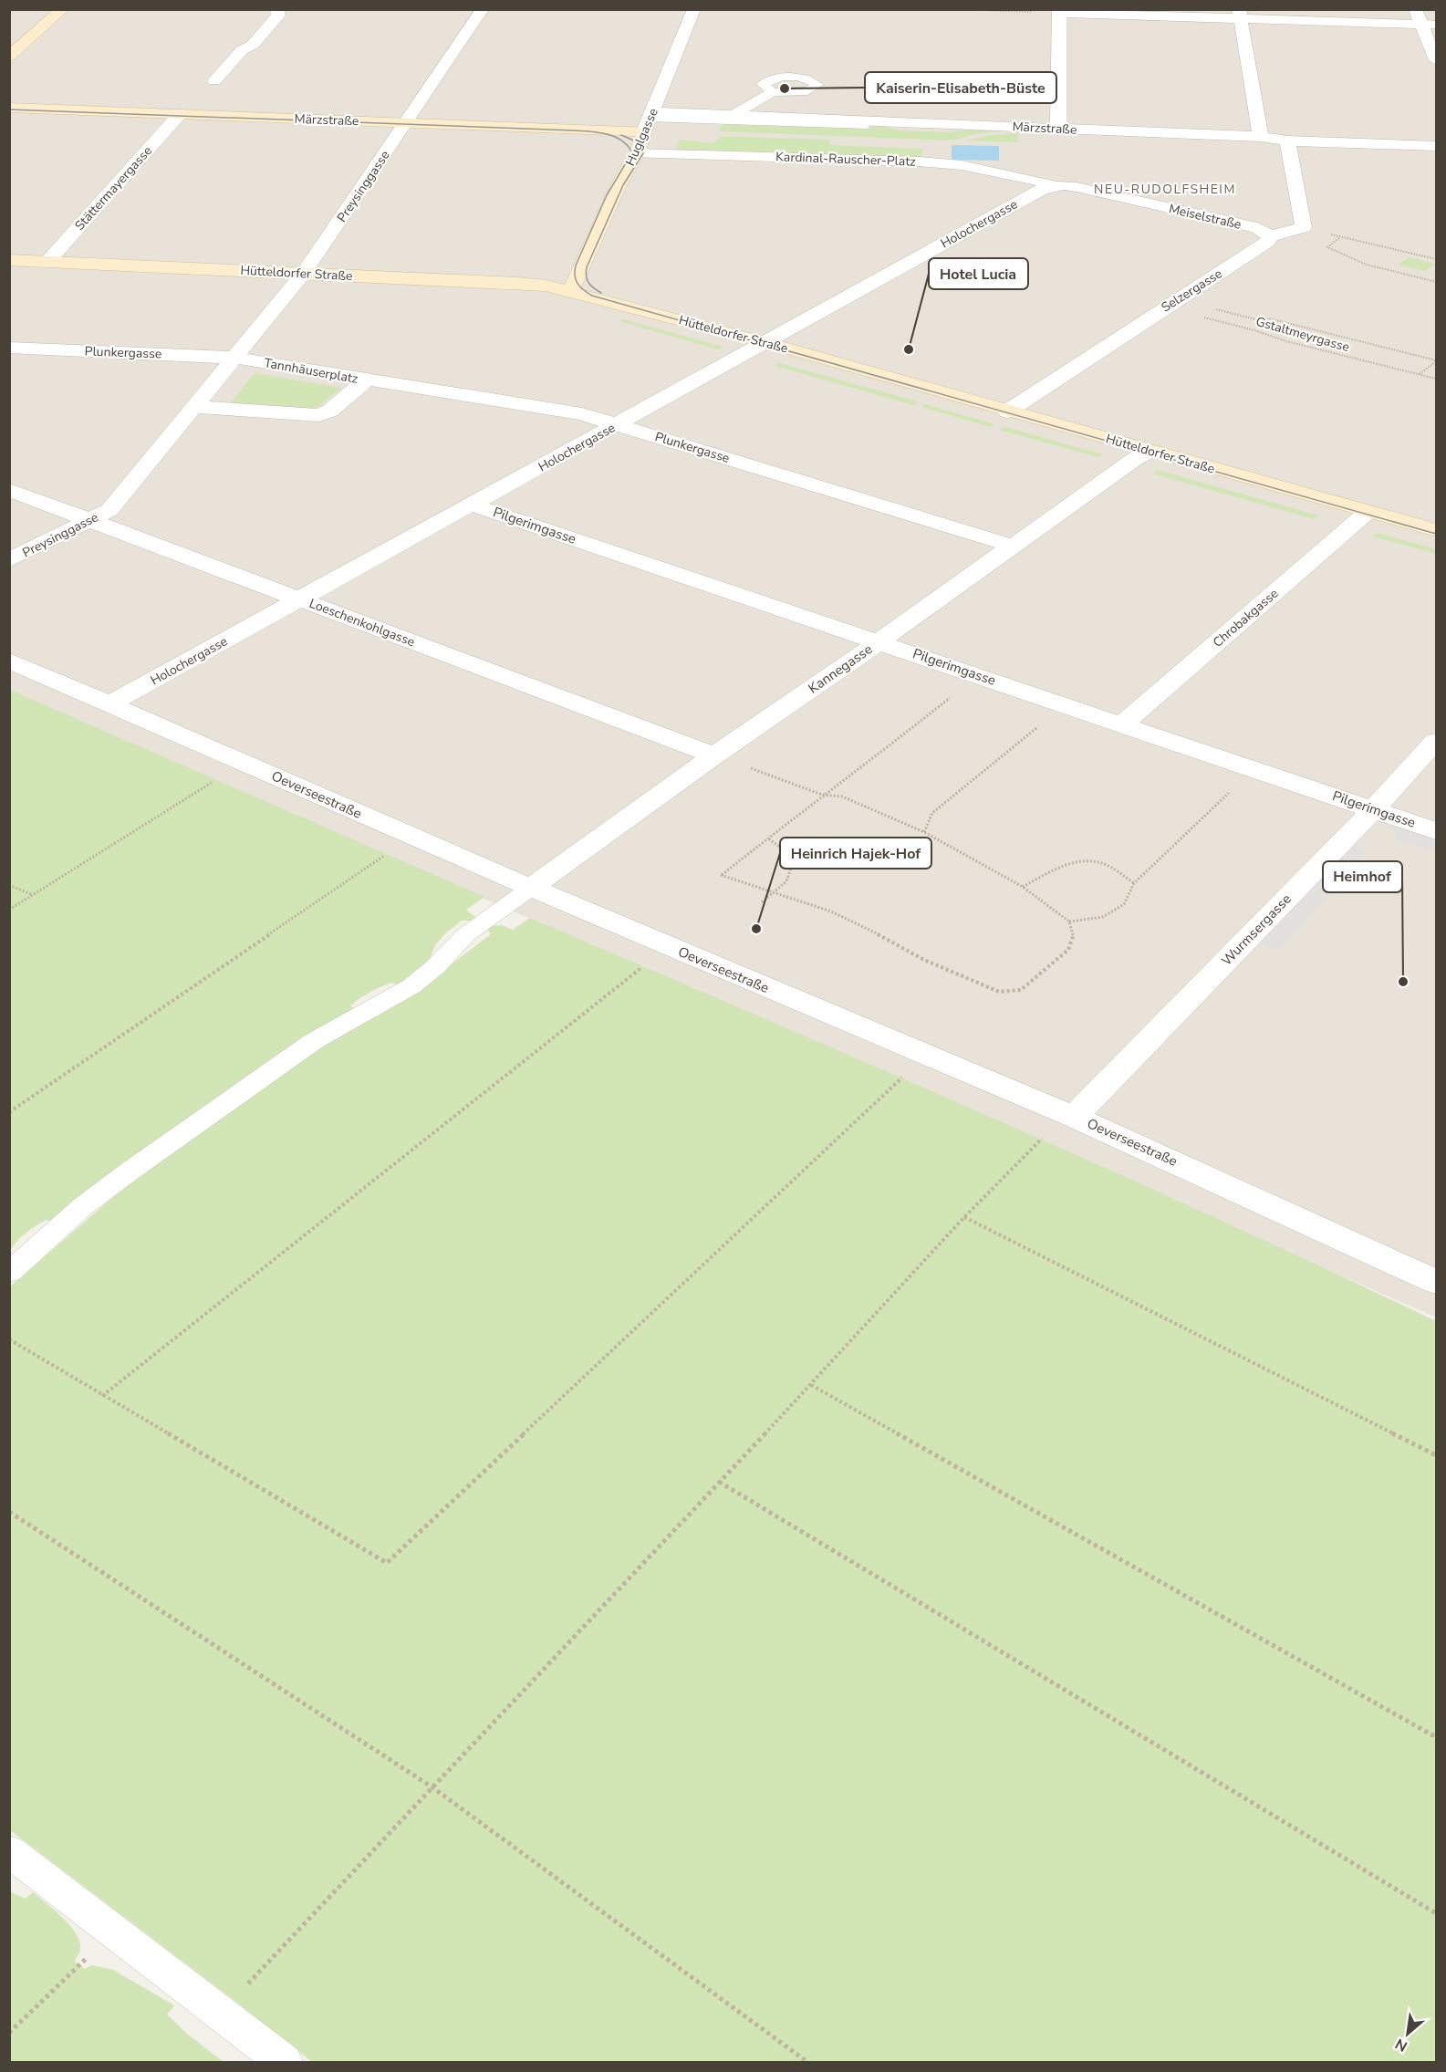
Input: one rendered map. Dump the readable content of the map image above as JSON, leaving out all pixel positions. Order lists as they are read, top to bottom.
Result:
{
  "streets": {
    "main road": ["Märzstraße", "Huglgasse", "Hütteldorfer Straße"],
    "street": [
      "Kardinal-Rauscher-Platz",
      "Preysinggasse",
      "Stättermayergasse",
      "Meiselstraße",
      "Holochergasse",
      "Selzergasse",
      "Plunkergasse",
      "Tannhäuserplatz",
      "Pilgerimgasse",
      "Chrobakgasse",
      "Loeschenkohlgasse",
      "Kannegasse",
      "Oeverseestraße",
      "Wurmsergasse"
    ],
    "path": ["Gstaltmeyrgasse"]
  },
  "crossings": [
    ["Märzstraße", "Huglgasse"],
    ["Märzstraße", "Preysinggasse"],
    ["Märzstraße", "Stättermayergasse"],
    ["Märzstraße", "Selzergasse"],
    ["Huglgasse", "Kardinal-Rauscher-Platz"],
    ["Huglgasse", "Hütteldorfer Straße"],
    ["Kardinal-Rauscher-Platz", "Meiselstraße"],
    ["Kardinal-Rauscher-Platz", "Holochergasse"],
    ["Preysinggasse", "Hütteldorfer Straße"],
    ["Preysinggasse", "Plunkergasse"],
    ["Preysinggasse", "Tannhäuserplatz"],
    ["Preysinggasse", "Loeschenkohlgasse"],
    ["Stättermayergasse", "Hütteldorfer Straße"],
    ["Meiselstraße", "Holochergasse"],
    ["Meiselstraße", "Selzergasse"],
    ["Holochergasse", "Hütteldorfer Straße"],
    ["Holochergasse", "Plunkergasse"],
    ["Holochergasse", "Pilgerimgasse"],
    ["Holochergasse", "Loeschenkohlgasse"],
    ["Holochergasse", "Oeverseestraße"],
    ["Hütteldorfer Straße", "Selzergasse"],
    ["Hütteldorfer Straße", "Chrobakgasse"],
    ["Hütteldorfer Straße", "Kannegasse"],
    ["Selzergasse", "Gstaltmeyrgasse"],
    ["Plunkergasse", "Tannhäuserplatz"],
    ["Plunkergasse", "Kannegasse"],
    ["Pilgerimgasse", "Chrobakgasse"],
    ["Pilgerimgasse", "Kannegasse"],
    ["Pilgerimgasse", "Wurmsergasse"],
    ["Loeschenkohlgasse", "Kannegasse"],
    ["Kannegasse", "Oeverseestraße"],
    ["Oeverseestraße", "Wurmsergasse"]
  ],
  "districts": ["NEU-RUDOLFSHEIM"],
  "places": [
    "Kaiserin-Elisabeth-Büste",
    "Hotel Lucia",
    "Heinrich Hajek-Hof",
    "Heimhof"
  ],
  "north": "bottom left"
}
